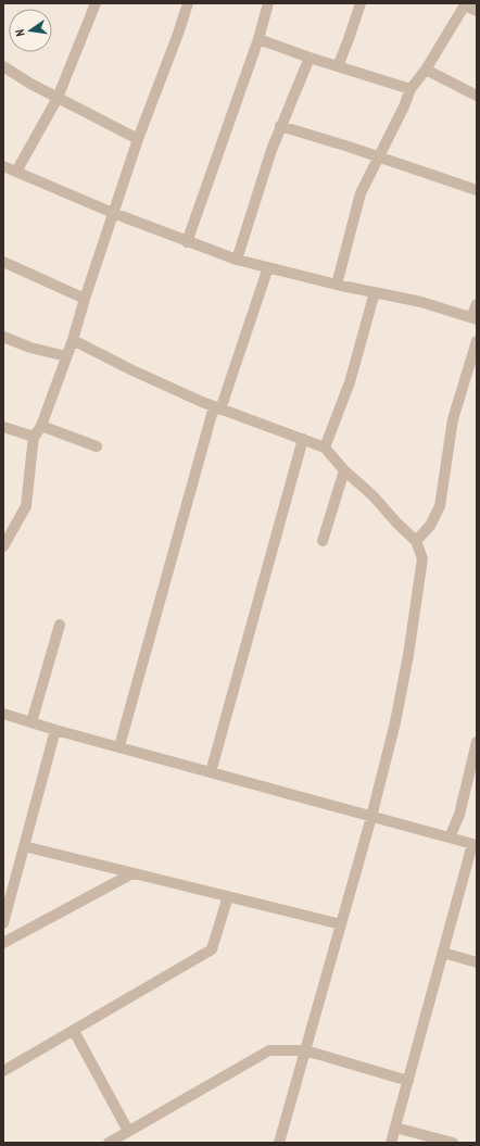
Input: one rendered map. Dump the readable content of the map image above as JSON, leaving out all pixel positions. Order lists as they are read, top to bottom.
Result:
{
  "north": "left"
}
